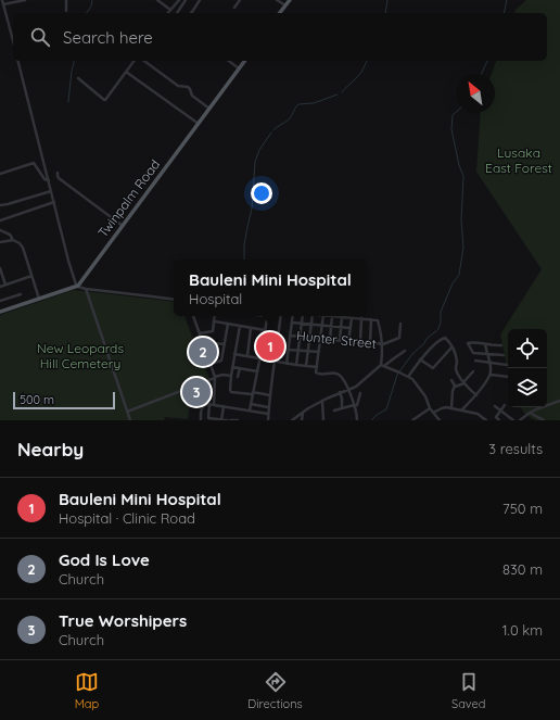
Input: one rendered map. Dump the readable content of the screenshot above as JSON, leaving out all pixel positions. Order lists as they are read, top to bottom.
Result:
{
  "streets": {
    "main road": ["Twinpalm Road"],
    "street": ["Hunter Street"]
  },
  "parks": ["Lusaka East Forest", "New Leopards Hill Cemetery"],
  "scale_bar": "500 m",
  "north": "top left",
  "page": {
    "search": "Search here",
    "popup": ["Bauleni Mini Hospital", "Hospital"],
    "pins": ["1", "2", "3"],
    "scale": "500 m",
    "heading": ["Nearby", "3 results"],
    "list": [
      {
        "mark": "1",
        "name": "Bauleni Mini Hospital",
        "note": "Hospital · Clinic Road",
        "value": "750 m"
      },
      {
        "mark": "2",
        "name": "God Is Love",
        "note": "Church",
        "value": "830 m"
      },
      {
        "mark": "3",
        "name": "True Worshipers",
        "note": "Church",
        "value": "1.0 km"
      }
    ],
    "nav": ["Map", "Directions", "Saved"]
  }
}
